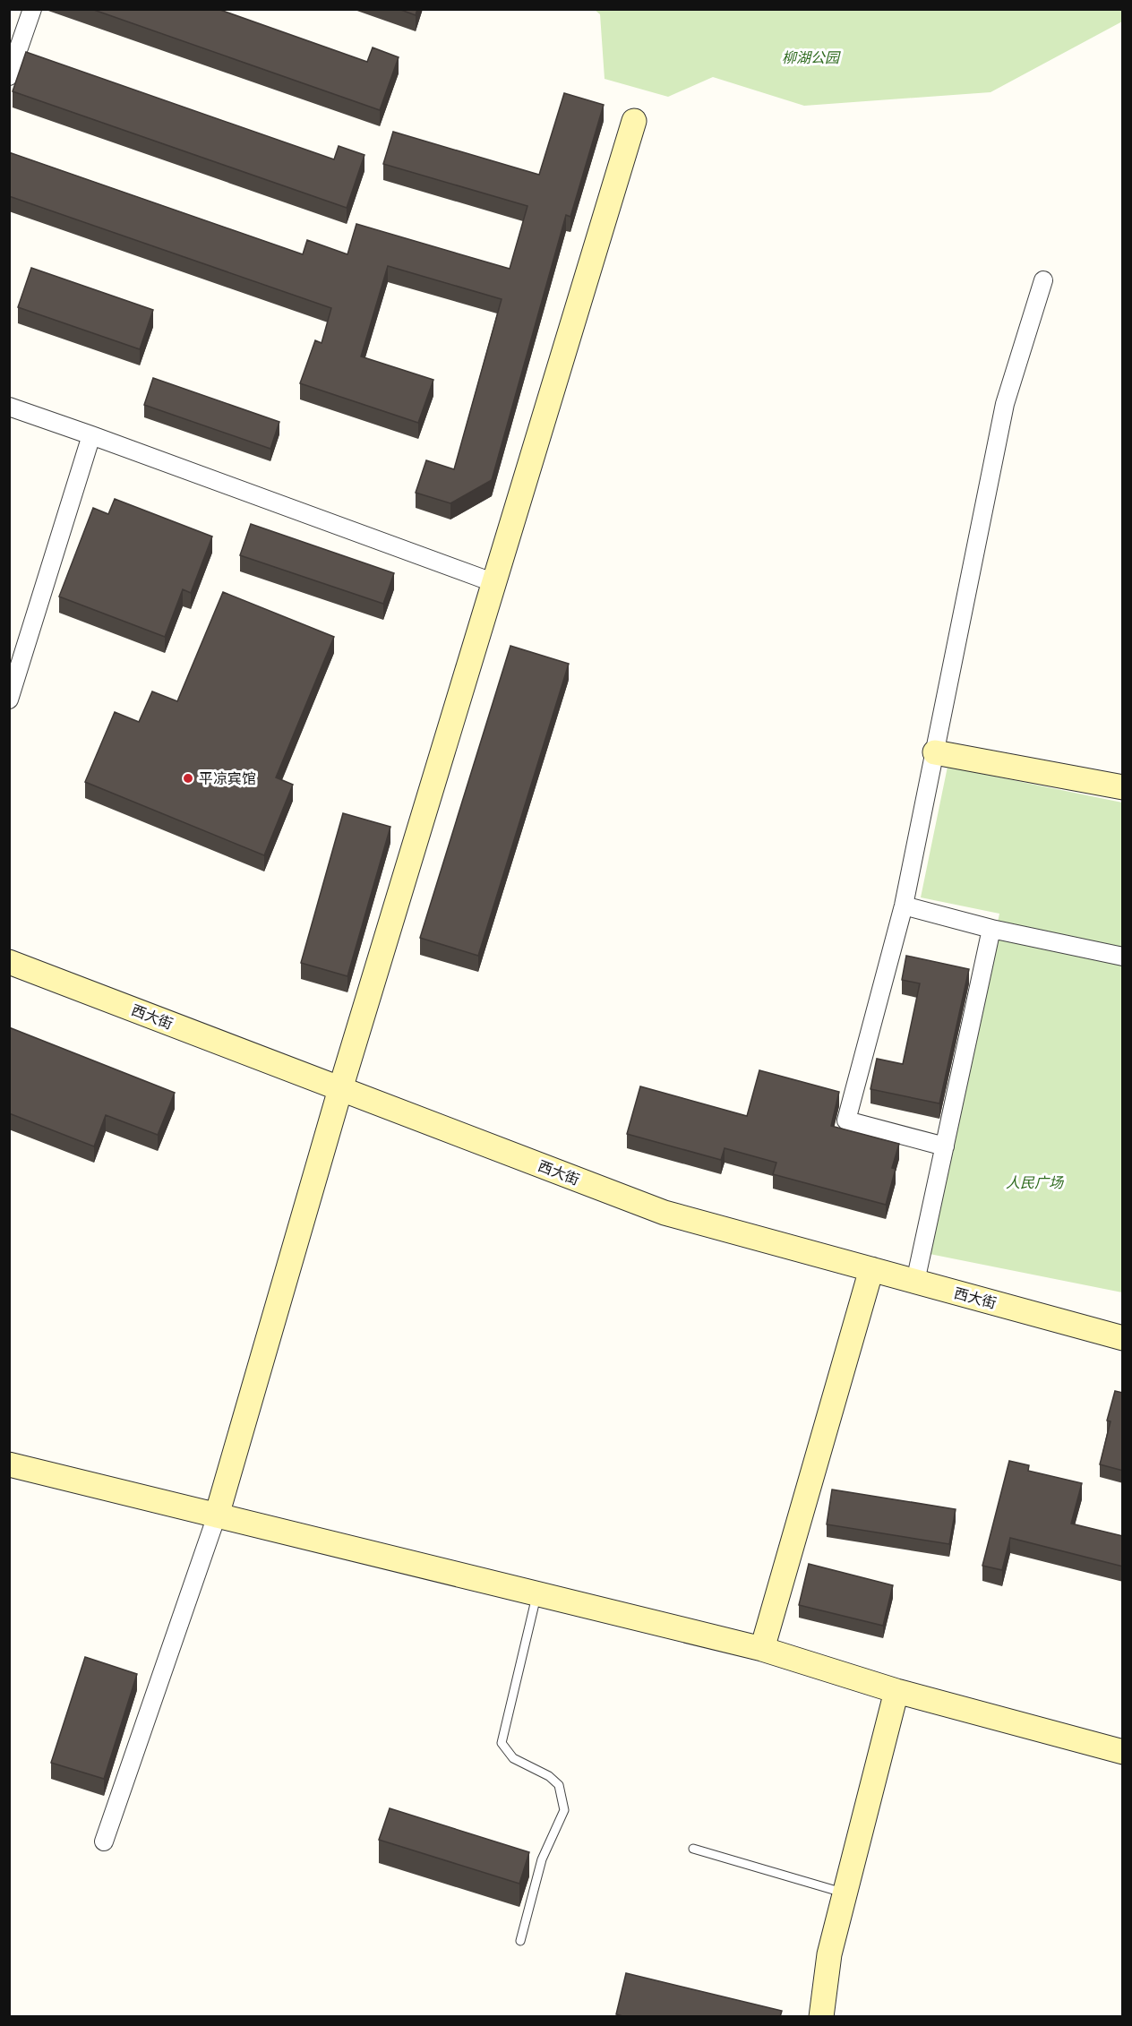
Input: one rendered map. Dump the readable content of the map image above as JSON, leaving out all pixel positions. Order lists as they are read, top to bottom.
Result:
{
  "streets": {
    "street": ["西大街"]
  },
  "parks": ["柳湖公园", "人民广场"],
  "places": ["平凉宾馆"]
}
